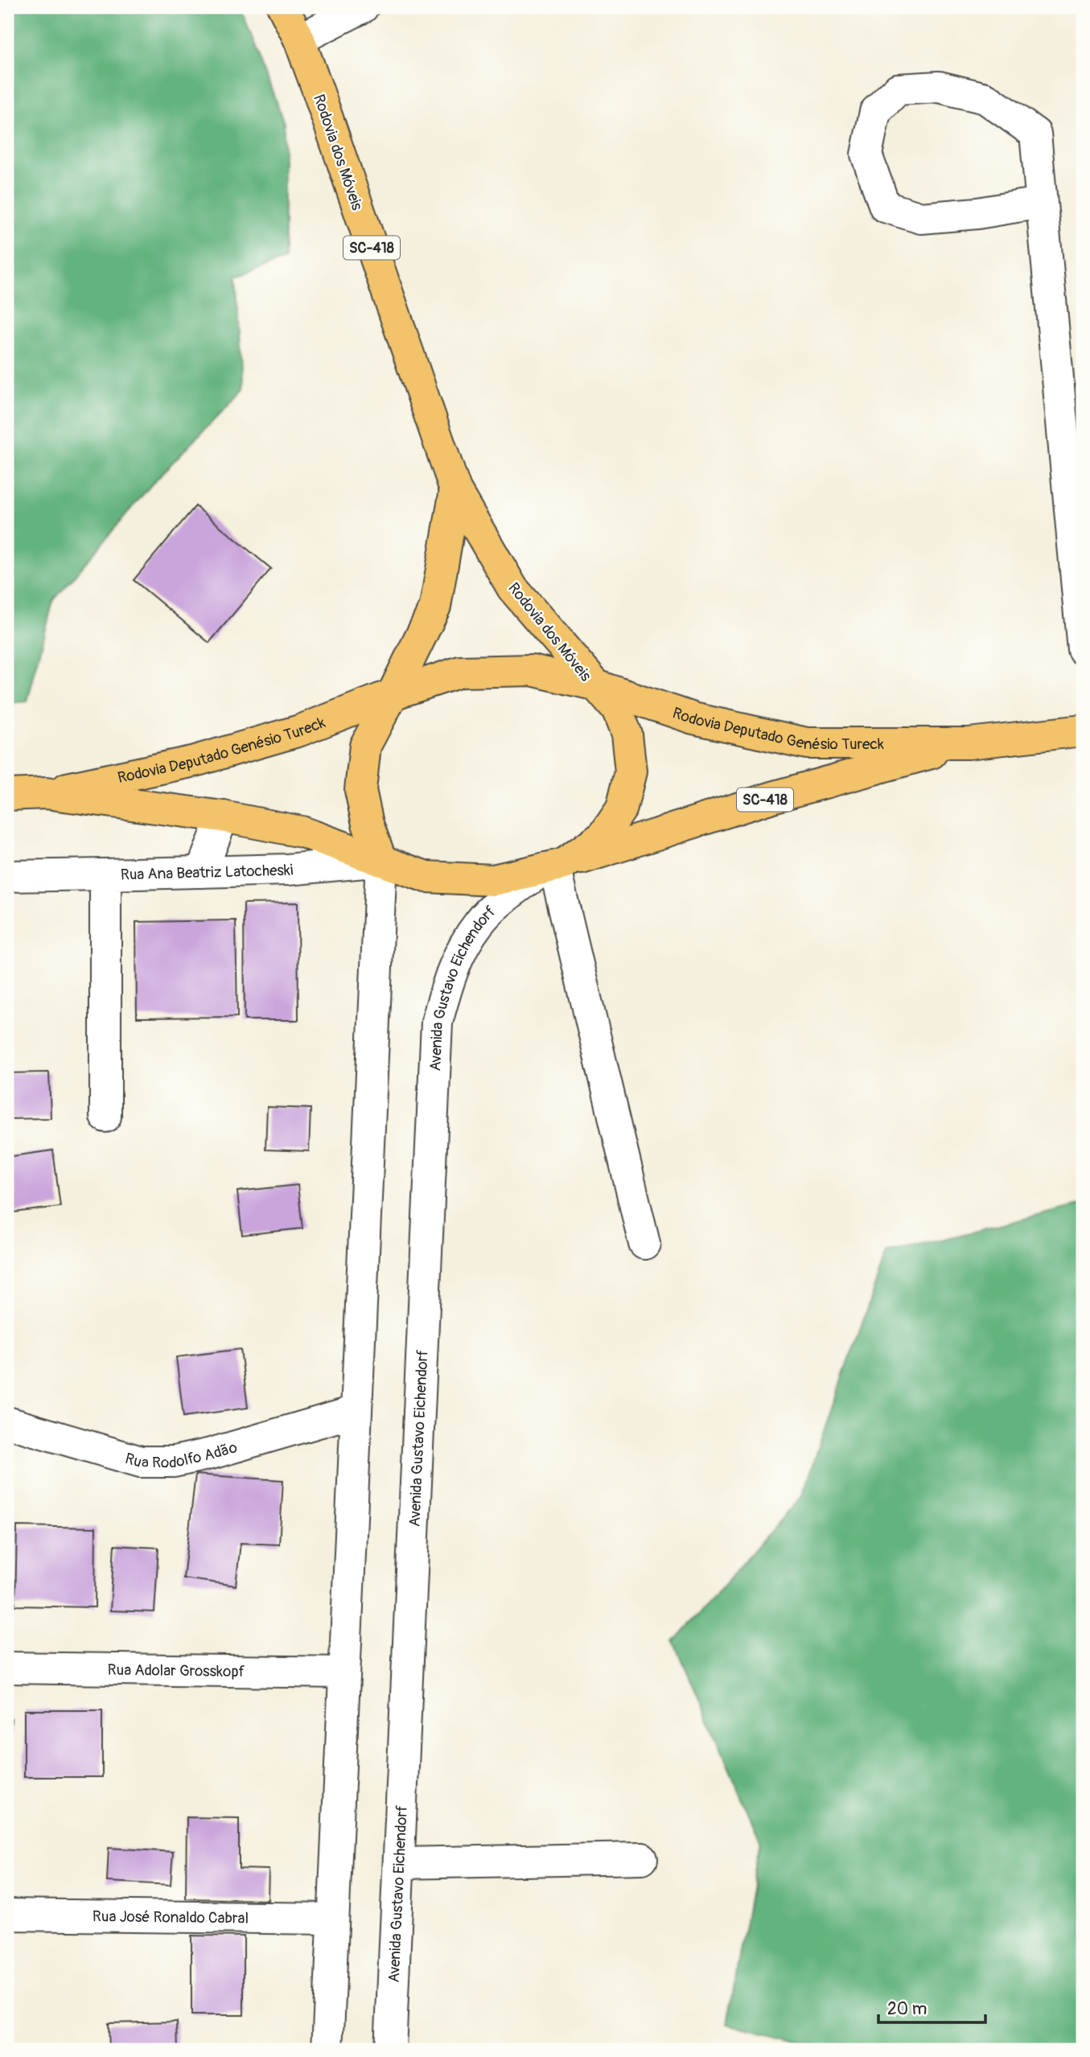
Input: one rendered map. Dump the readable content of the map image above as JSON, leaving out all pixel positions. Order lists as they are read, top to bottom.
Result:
{
  "streets": {
    "main road": ["Rodovia dos Móveis", "SC-418", "Rodovia Deputado Genésio Tureck"],
    "street": [
      "Rua Ana Beatriz Latocheski",
      "Avenida Gustavo Eichendorf",
      "Rua Rodolfo Adão",
      "Rua Adolar Grosskopf",
      "Rua José Ronaldo Cabral"
    ]
  },
  "crossings": [
    ["Rodovia dos Móveis", "Rodovia Deputado Genésio Tureck"],
    ["Rodovia dos Móveis", "Rua Ana Beatriz Latocheski"],
    ["Rodovia dos Móveis", "Avenida Gustavo Eichendorf"],
    ["Rodovia Deputado Genésio Tureck", "Rua Ana Beatriz Latocheski"],
    ["Rodovia Deputado Genésio Tureck", "Avenida Gustavo Eichendorf"]
  ],
  "scale_bar": "20 m"
}
